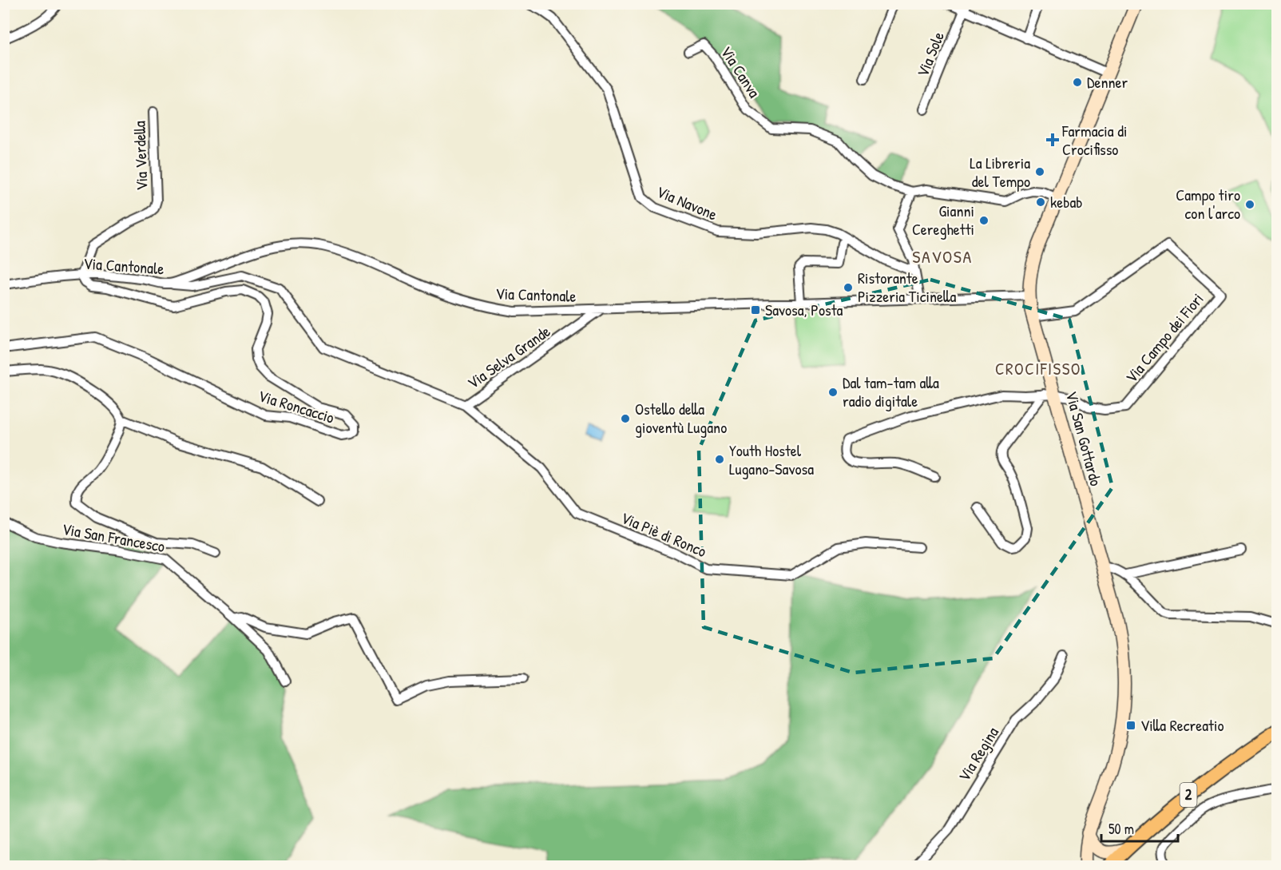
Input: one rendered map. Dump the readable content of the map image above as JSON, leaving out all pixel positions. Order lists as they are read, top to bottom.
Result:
{
  "streets": {
    "main road": ["Via San Gottardo", "2"],
    "street": [
      "Via Sole",
      "Via Canva",
      "Via Verdella",
      "Via Navone",
      "Via Cantonale",
      "Via Campo dei Fiori",
      "Via Selva Grande",
      "Via Roncaccio",
      "Via Piè di Ronco",
      "Via San Francesco",
      "Via Regina"
    ]
  },
  "crossings": [
    ["Via Canva", "Via San Gottardo"],
    ["Via Verdella", "Via Cantonale"],
    ["Via Verdella", "Via Roncaccio"],
    ["Via Cantonale", "Via Selva Grande"],
    ["Via Cantonale", "Via Roncaccio"],
    ["Via Cantonale", "Via San Gottardo"],
    ["Via Campo dei Fiori", "Via San Gottardo"],
    ["Via Selva Grande", "Via Piè di Ronco"]
  ],
  "districts": ["SAVOSA", "CROCIFISSO"],
  "places": {
    "other": [
      "Denner",
      "La Libreria del Tempo",
      "kebab",
      "Campo tiro con l'arco",
      "Gianni Cereghetti",
      "Ristorante Pizzeria Ticinella",
      "Dal tam-tam alla radio digitale",
      "Ostello della gioventù Lugano",
      "Youth Hostel Lugano-Savosa"
    ],
    "health": ["Farmacia di Crocifisso"],
    "transit": ["Savosa, Posta", "Villa Recreatio"]
  },
  "scale_bar": "50 m"
}
